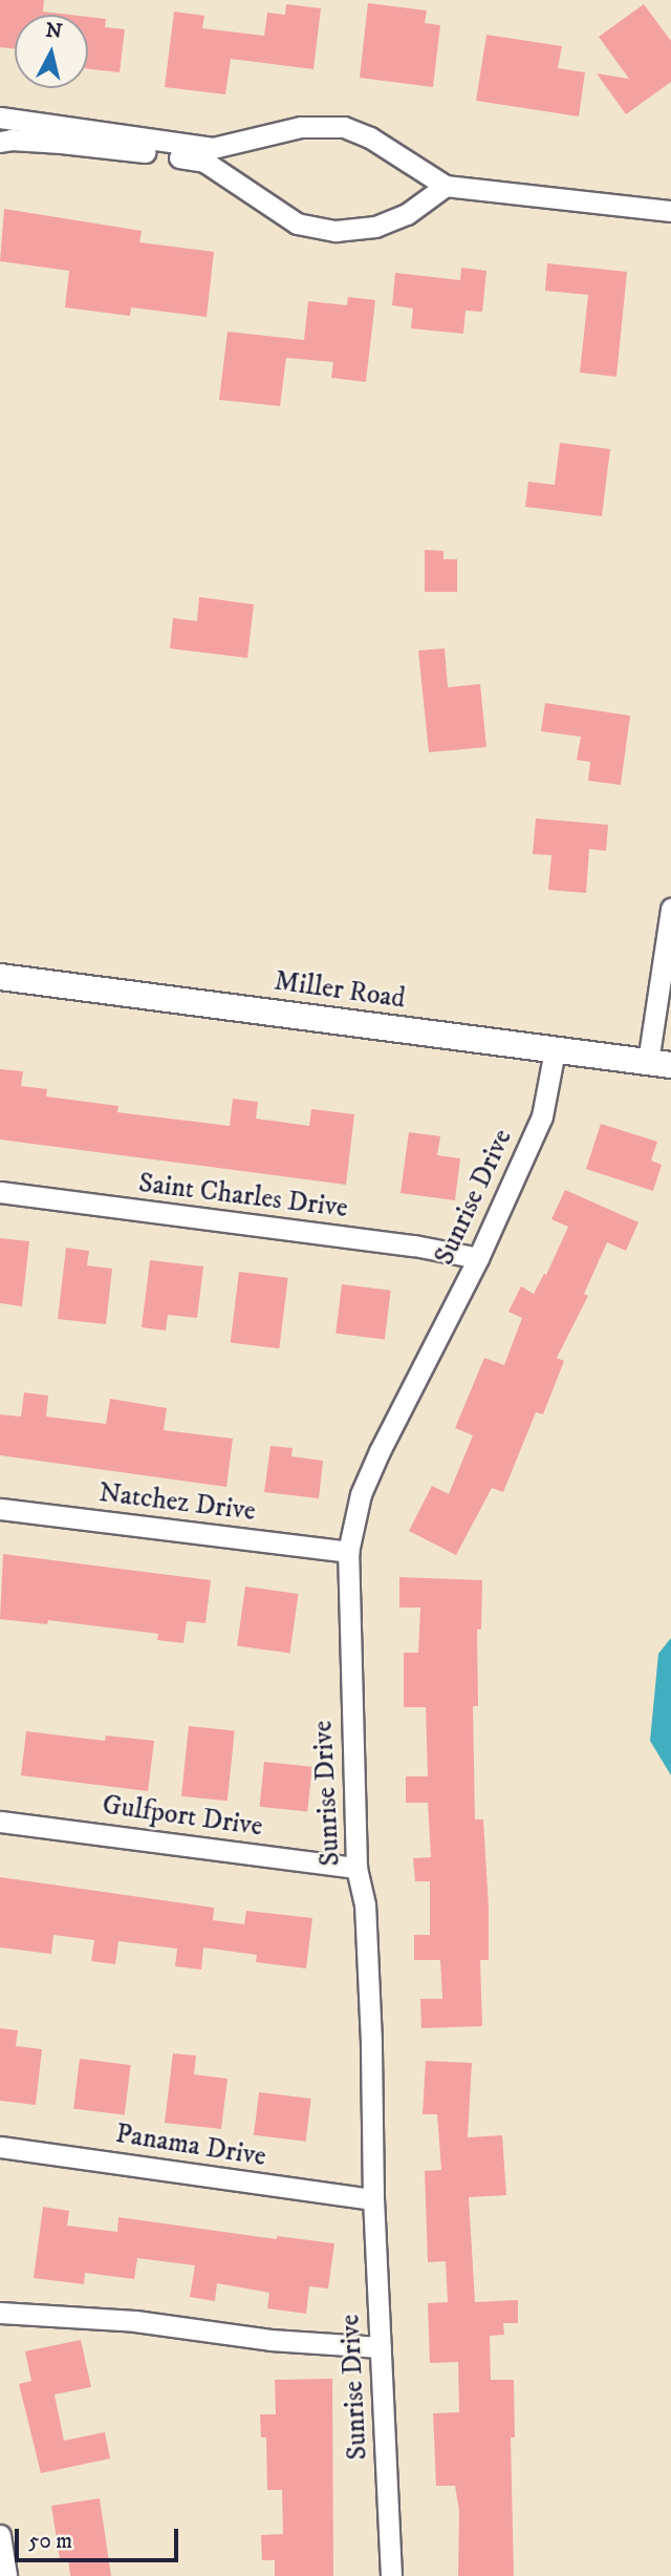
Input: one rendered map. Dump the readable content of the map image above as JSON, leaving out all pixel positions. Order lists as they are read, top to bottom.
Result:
{
  "streets": {
    "main road": ["Miller Road"],
    "street": [
      "Saint Charles Drive",
      "Sunrise Drive",
      "Natchez Drive",
      "Gulfport Drive",
      "Panama Drive"
    ]
  },
  "crossings": [
    ["Miller Road", "Sunrise Drive"],
    ["Saint Charles Drive", "Sunrise Drive"],
    ["Sunrise Drive", "Natchez Drive"],
    ["Sunrise Drive", "Gulfport Drive"],
    ["Sunrise Drive", "Panama Drive"]
  ],
  "scale_bar": "50 m",
  "north": "top"
}
